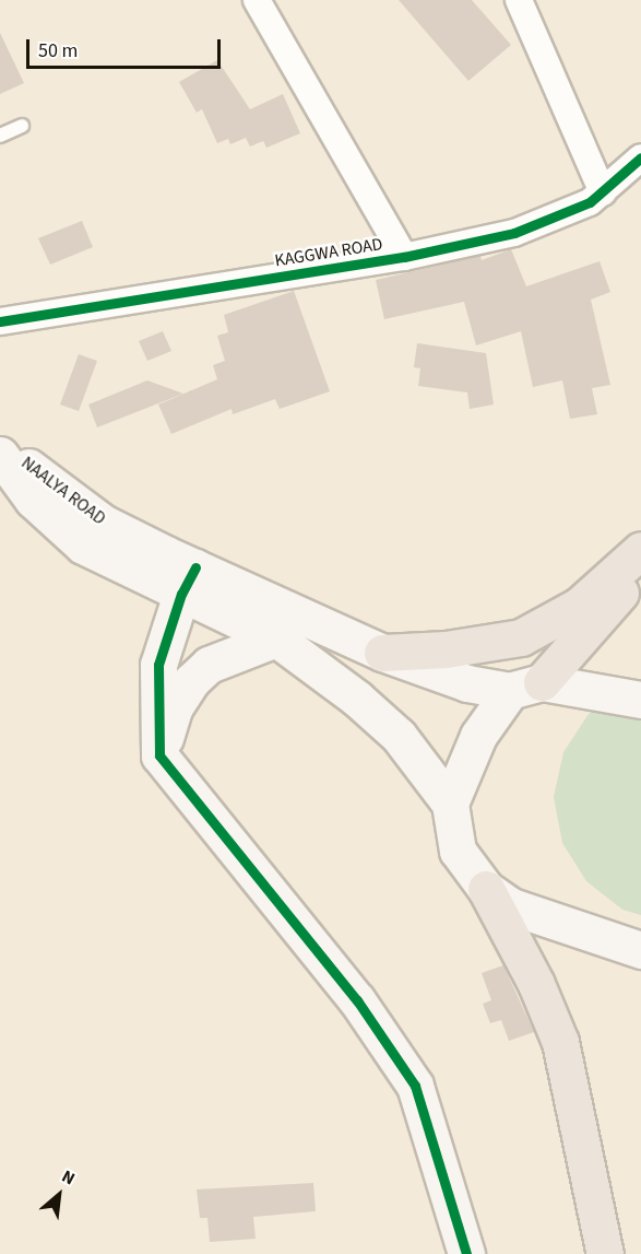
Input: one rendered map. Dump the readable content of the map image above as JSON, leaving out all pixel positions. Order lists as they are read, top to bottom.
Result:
{
  "streets": {
    "main road": ["NAALYA ROAD"],
    "street": ["KAGGWA ROAD"]
  },
  "scale_bar": "50 m",
  "north": "top right"
}
